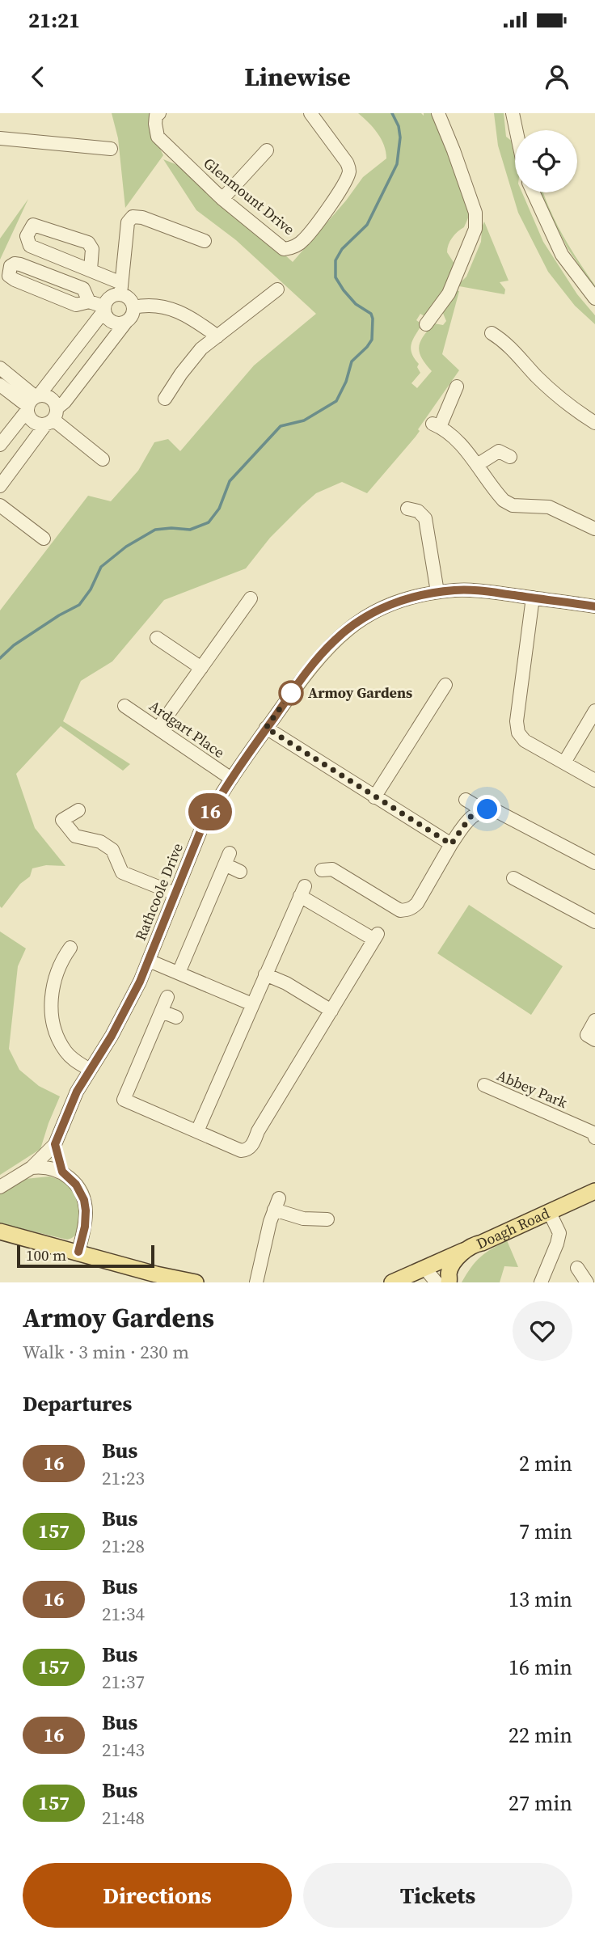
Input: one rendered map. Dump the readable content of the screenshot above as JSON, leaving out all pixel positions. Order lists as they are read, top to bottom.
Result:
{
  "streets": {
    "main road": ["Doagh Road"],
    "street": [
      "Glenmount Drive",
      "Ardgart Place",
      "Rathcoole Drive",
      "Abbey Park"
    ]
  },
  "crossings": [
    ["Ardgart Place", "Rathcoole Drive"]
  ],
  "places": ["Armoy Gardens"],
  "lines": ["bus line 16"],
  "scale_bar": "100 m",
  "page": {
    "status": "21:21",
    "header": "Linewise",
    "on_map": "16",
    "scale": "100 m",
    "heading": [
      ["Armoy Gardens", "Walk · 3 min · 230 m"],
      "Departures"
    ],
    "list": [
      {
        "mark": "16",
        "name": "Bus",
        "note": "21:23",
        "value": "2 min"
      },
      {
        "mark": "157",
        "name": "Bus",
        "note": "21:28",
        "value": "7 min"
      },
      {
        "mark": "16",
        "name": "Bus",
        "note": "21:34",
        "value": "13 min"
      },
      {
        "mark": "157",
        "name": "Bus",
        "note": "21:37",
        "value": "16 min"
      },
      {
        "mark": "16",
        "name": "Bus",
        "note": "21:43",
        "value": "22 min"
      },
      {
        "mark": "157",
        "name": "Bus",
        "note": "21:48",
        "value": "27 min"
      }
    ],
    "buttons": ["Directions", "Tickets"]
  }
}
